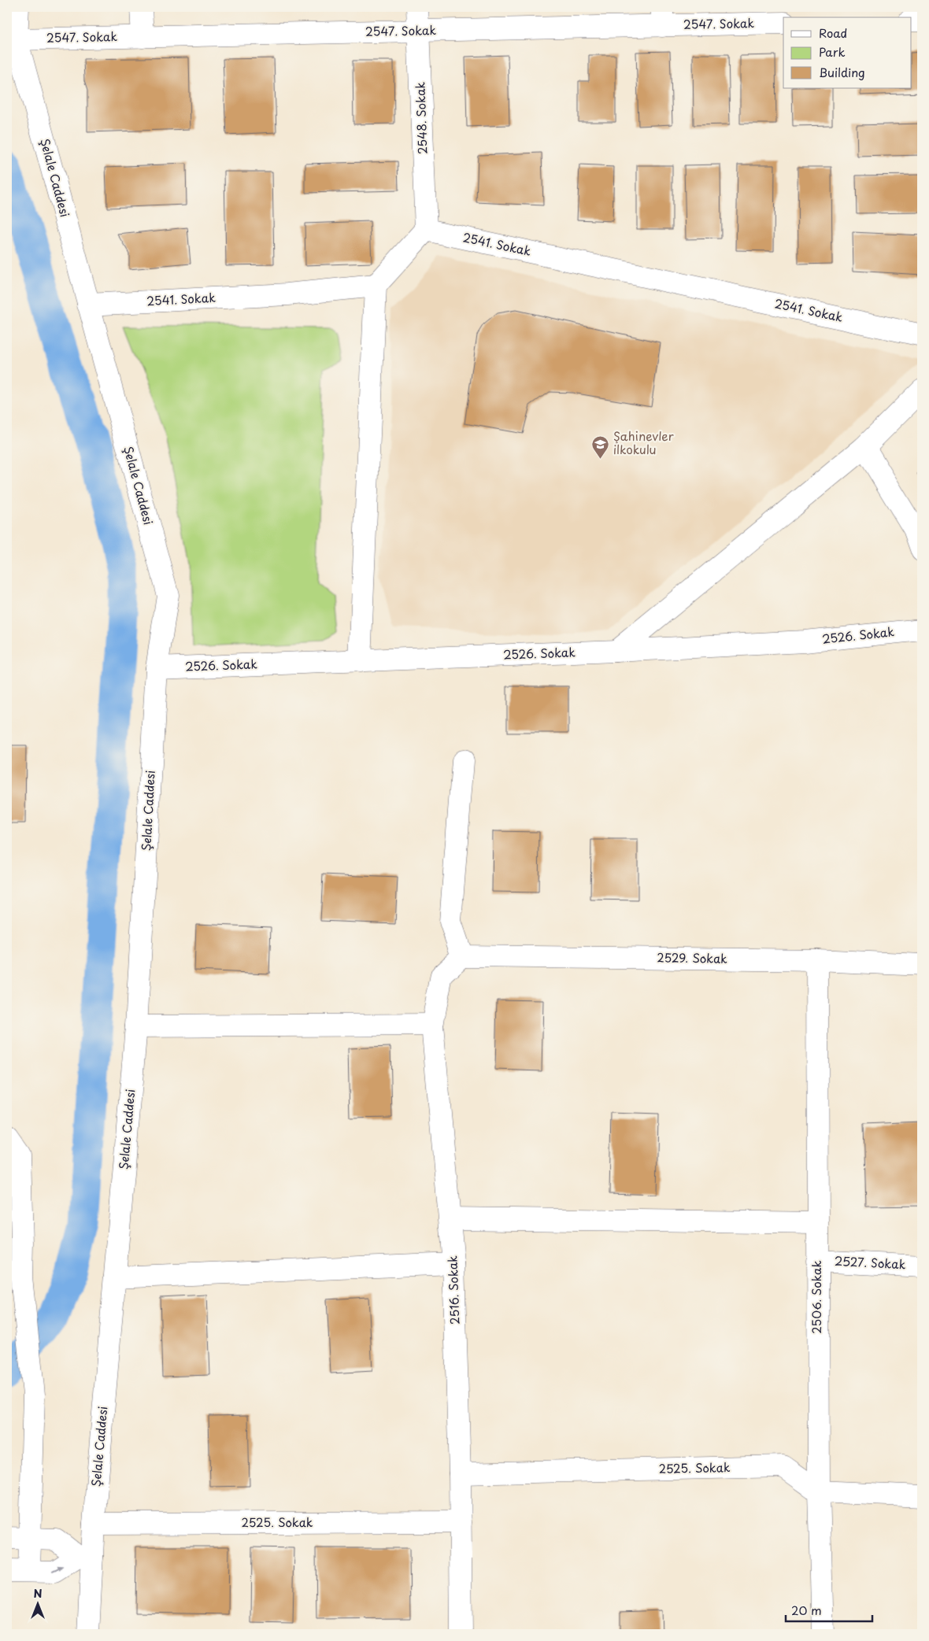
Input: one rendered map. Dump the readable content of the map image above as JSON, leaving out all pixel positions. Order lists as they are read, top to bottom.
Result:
{
  "streets": {
    "street": [
      "2547. Sokak",
      "2548. Sokak",
      "Şelale Caddesi",
      "2541. Sokak",
      "2526. Sokak",
      "2529. Sokak",
      "2527. Sokak",
      "2516. Sokak",
      "2506. Sokak",
      "2525. Sokak"
    ]
  },
  "crossings": [
    ["2547. Sokak", "2548. Sokak"],
    ["2547. Sokak", "Şelale Caddesi"],
    ["2548. Sokak", "2541. Sokak"],
    ["Şelale Caddesi", "2541. Sokak"],
    ["Şelale Caddesi", "2526. Sokak"],
    ["Şelale Caddesi", "2525. Sokak"],
    ["2529. Sokak", "2516. Sokak"],
    ["2529. Sokak", "2506. Sokak"],
    ["2527. Sokak", "2506. Sokak"],
    ["2516. Sokak", "2525. Sokak"],
    ["2506. Sokak", "2525. Sokak"]
  ],
  "places": {
    "school or university": ["Şahinevler ilkokulu"]
  },
  "legend": ["Road", "Park", "Building"],
  "scale_bar": "20 m",
  "north": "top"
}
